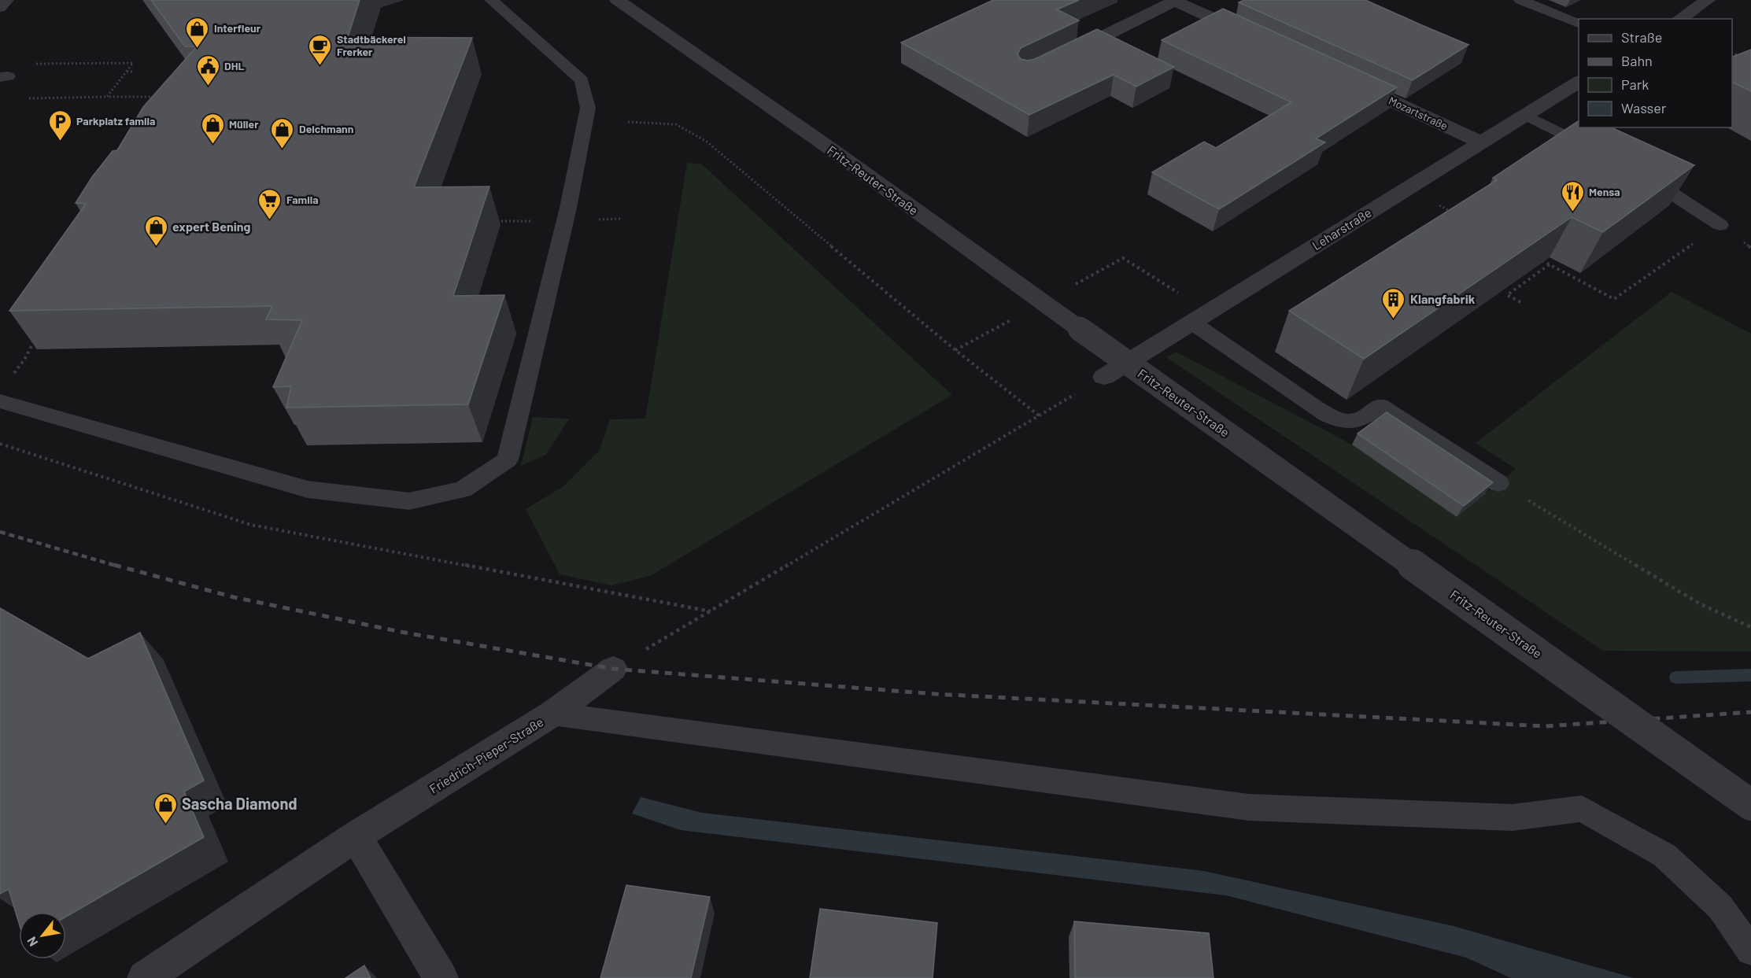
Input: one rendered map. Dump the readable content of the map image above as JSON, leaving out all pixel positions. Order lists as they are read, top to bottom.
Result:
{
  "streets": {
    "street": [
      "Mozartstraße",
      "Fritz-Reuter-Straße",
      "Leharstraße",
      "Friedrich-Pieper-Straße"
    ]
  },
  "crossings": [
    ["Mozartstraße", "Leharstraße"]
  ],
  "places": {
    "shop": [
      "Interfleur",
      "Müller",
      "Deichmann",
      "expert Bening",
      "Sascha Diamond"
    ],
    "cafe": ["Stadtbäckerei Frerker"],
    "public building": ["DHL"],
    "parking": ["Parkplatz famila"],
    "restaurant": ["Mensa"],
    "supermarket": ["Famila"],
    "building": ["Klangfabrik"]
  },
  "legend": [
    "Straße",
    "Bahn",
    "Park",
    "Wasser"
  ],
  "north": "bottom left"
}
